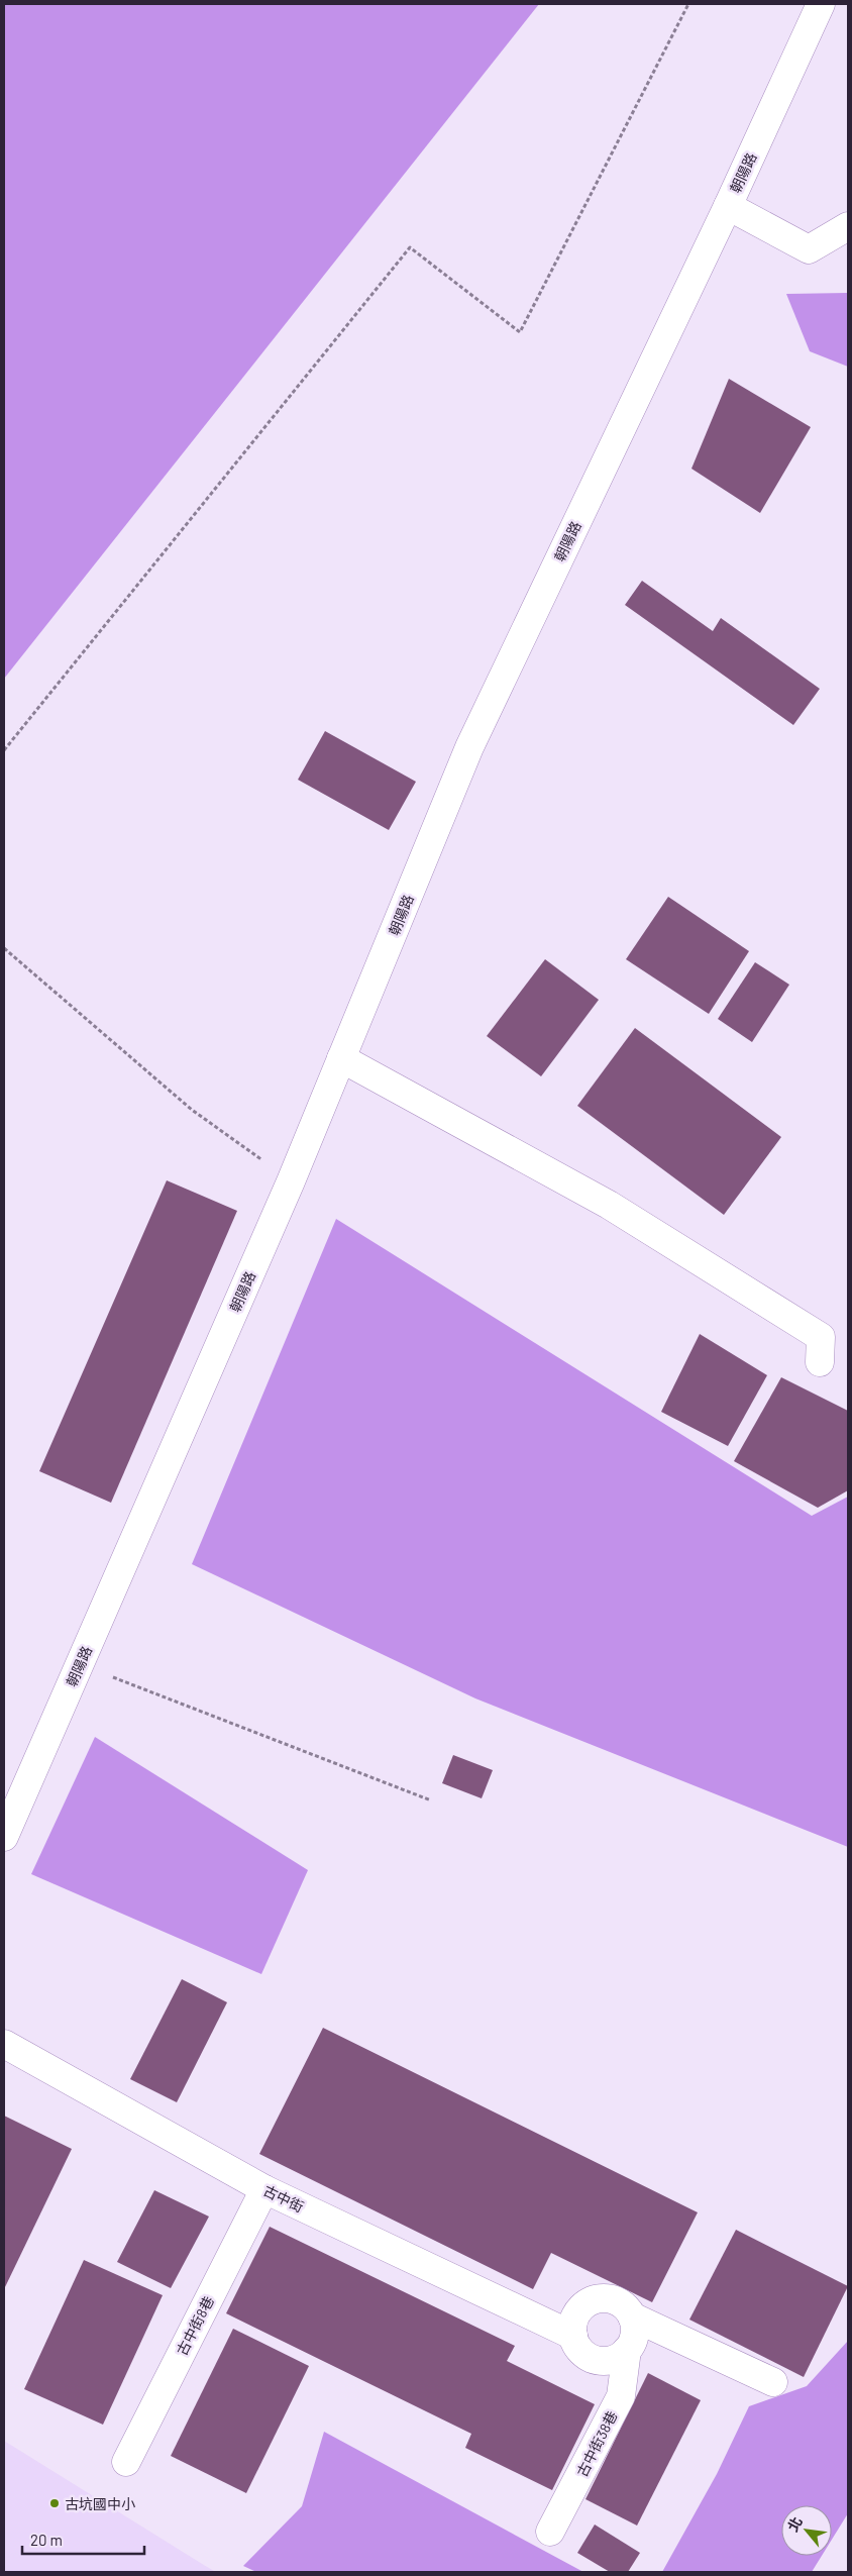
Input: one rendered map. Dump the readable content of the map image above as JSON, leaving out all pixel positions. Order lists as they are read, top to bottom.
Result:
{
  "streets": {
    "main road": [
      "朝陽路",
      "古中街",
      "古中街8巷",
      "古中街38巷"
    ]
  },
  "crossings": [
    ["古中街", "古中街8巷"],
    ["古中街", "古中街38巷"]
  ],
  "places": ["古坑國中小"],
  "scale_bar": "20 m",
  "north": "top left"
}
